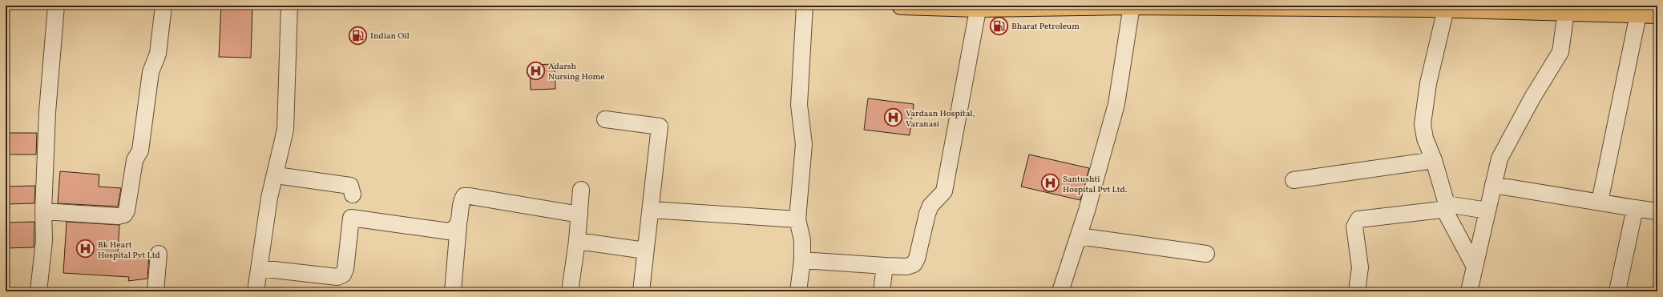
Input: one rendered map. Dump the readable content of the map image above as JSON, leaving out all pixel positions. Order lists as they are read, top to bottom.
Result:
{
  "places": {
    "fuel station": ["Bharat Petroleum", "Indian Oil"],
    "hospital": [
      "Adarsh Nursing Home",
      "Vardaan Hospital, Varanasi",
      "Santushti Hospital Pvt Ltd.",
      "Bk Heart Hospital Pvt Ltd"
    ]
  }
}
